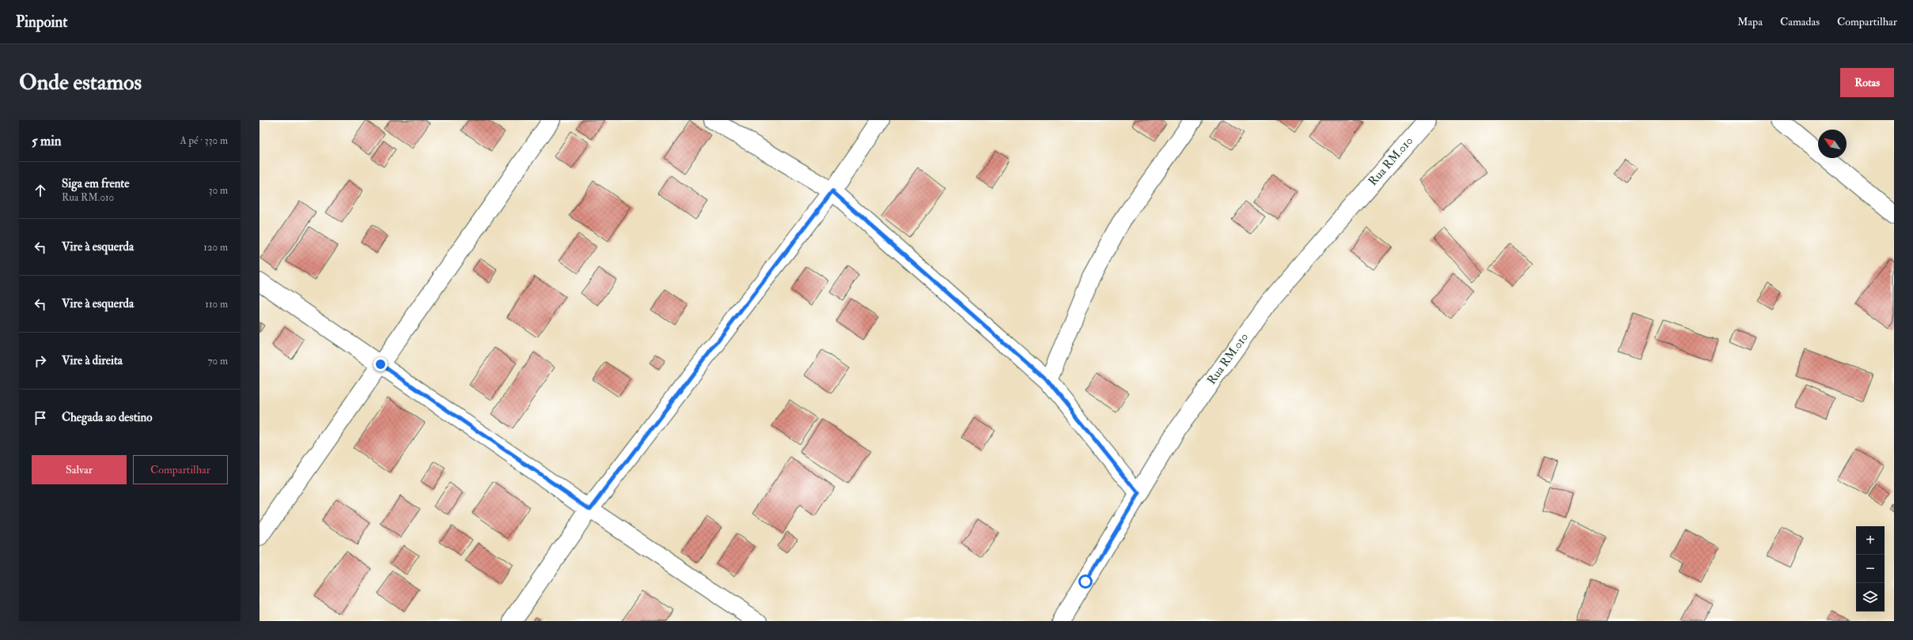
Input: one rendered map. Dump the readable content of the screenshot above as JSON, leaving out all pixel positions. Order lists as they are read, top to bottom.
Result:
{
  "streets": {
    "street": ["Rua RM.010"]
  },
  "north": "top left",
  "page": {
    "header": "Pinpoint",
    "nav": ["Mapa", "Camadas", "Compartilhar"],
    "buttons": [
      "Rotas",
      ["Salvar", "Compartilhar"]
    ],
    "title": "Onde estamos",
    "heading": ["5 min", "A pé · 330 m"],
    "list": [
      ["Siga em frente", "Rua RM.010", "30 m"],
      ["Vire à esquerda", "120 m"],
      ["Vire à esquerda", "110 m"],
      ["Vire à direita", "70 m"],
      "Chegada ao destino"
    ],
    "map_buttons": ["+", "−"]
  }
}
